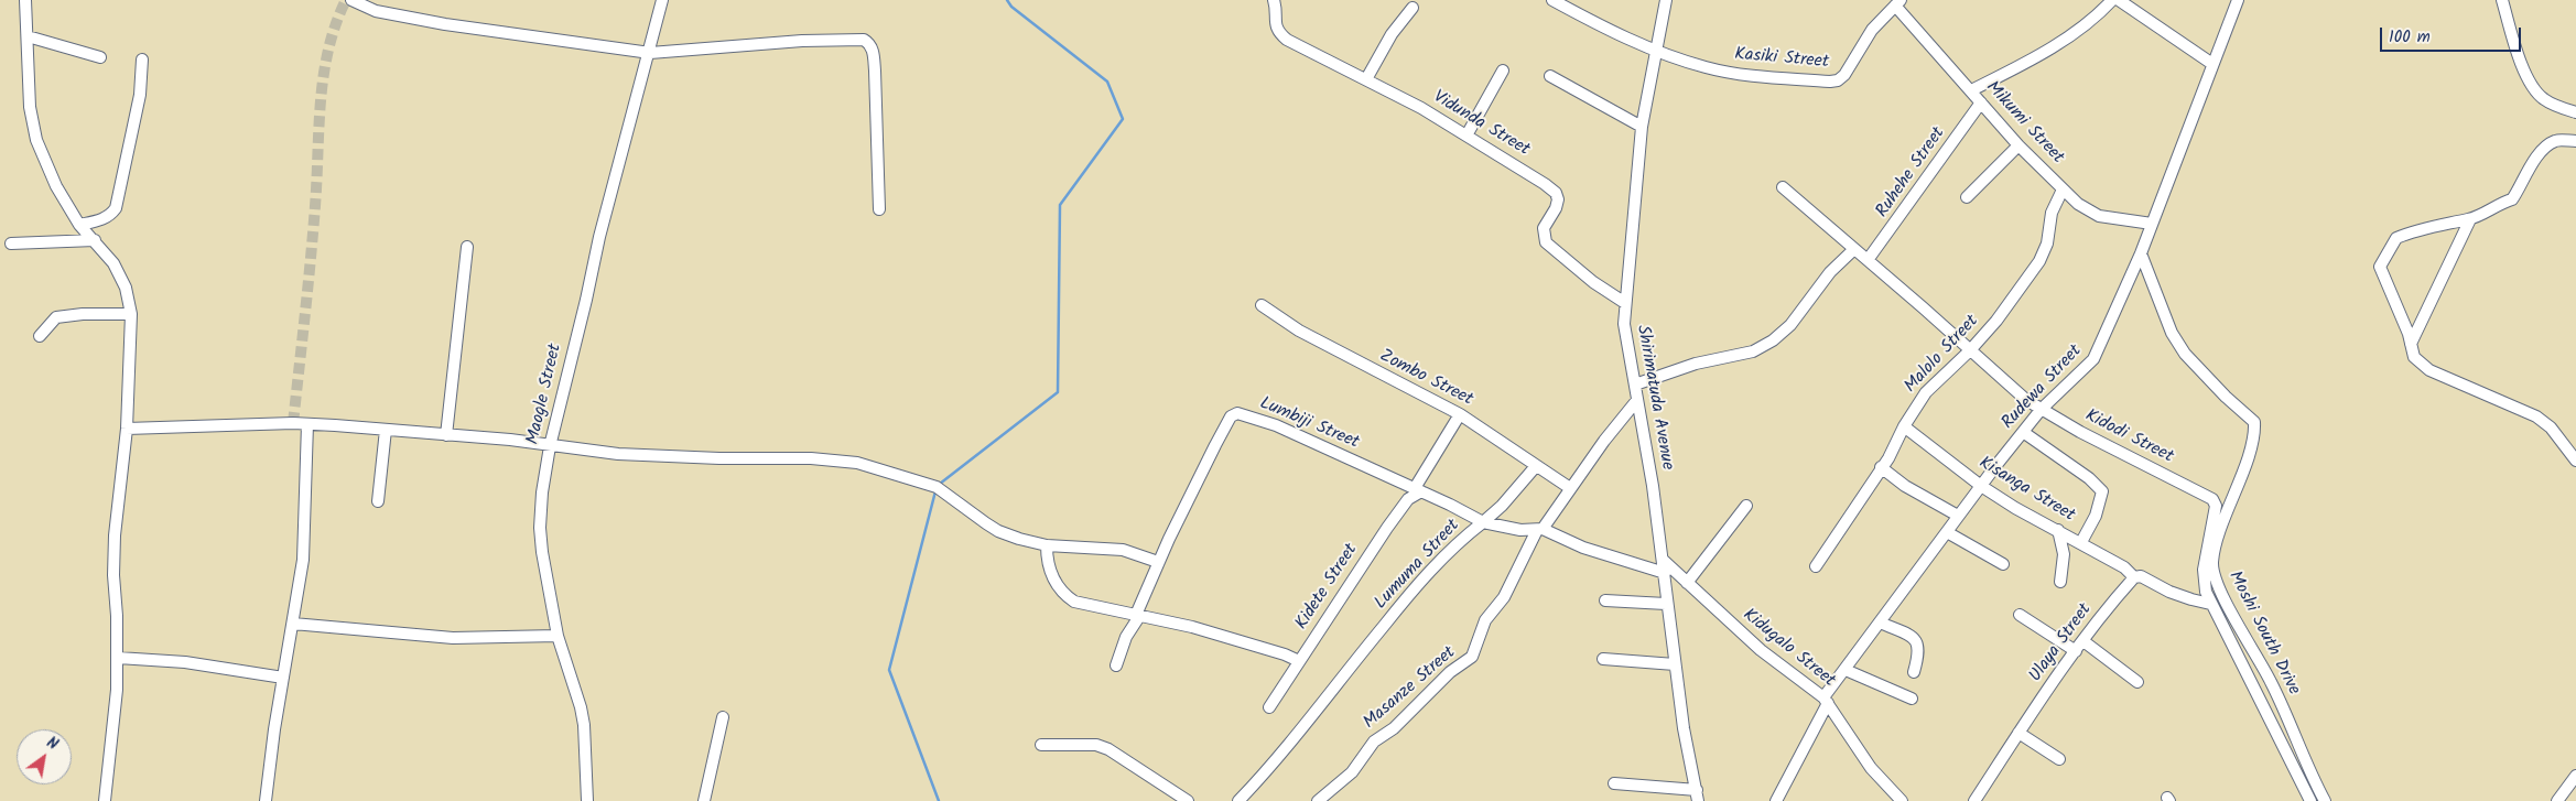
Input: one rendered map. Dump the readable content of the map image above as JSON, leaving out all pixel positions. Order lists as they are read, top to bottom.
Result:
{
  "streets": {
    "street": [
      "Kasiki Street",
      "Mikumi Street",
      "Vidunda Street",
      "Ruhehe Street",
      "Malolo Street",
      "Zombo Street",
      "Rudewa Street",
      "Maogle Street",
      "Shirimatuda Avenue",
      "Lumbiji Street",
      "Kidodi Street",
      "Kisanga Street",
      "Lumuma Street",
      "Kidete Street",
      "Moshi South Drive",
      "Ulaya Street",
      "Kidugalo Street",
      "Masanze Street"
    ]
  },
  "crossings": [
    ["Kasiki Street", "Mikumi Street"],
    ["Kasiki Street", "Shirimatuda Avenue"],
    ["Mikumi Street", "Ruhehe Street"],
    ["Mikumi Street", "Malolo Street"],
    ["Mikumi Street", "Rudewa Street"],
    ["Vidunda Street", "Shirimatuda Avenue"],
    ["Ruhehe Street", "Kidodi Street"],
    ["Malolo Street", "Kidodi Street"],
    ["Malolo Street", "Kisanga Street"],
    ["Zombo Street", "Kidete Street"],
    ["Rudewa Street", "Kidodi Street"],
    ["Rudewa Street", "Kisanga Street"],
    ["Rudewa Street", "Moshi South Drive"],
    ["Rudewa Street", "Kidugalo Street"],
    ["Shirimatuda Avenue", "Kidugalo Street"],
    ["Lumbiji Street", "Lumuma Street"],
    ["Lumbiji Street", "Kidete Street"],
    ["Kisanga Street", "Ulaya Street"],
    ["Lumuma Street", "Masanze Street"]
  ],
  "scale_bar": "100 m",
  "north": "top right"
}
